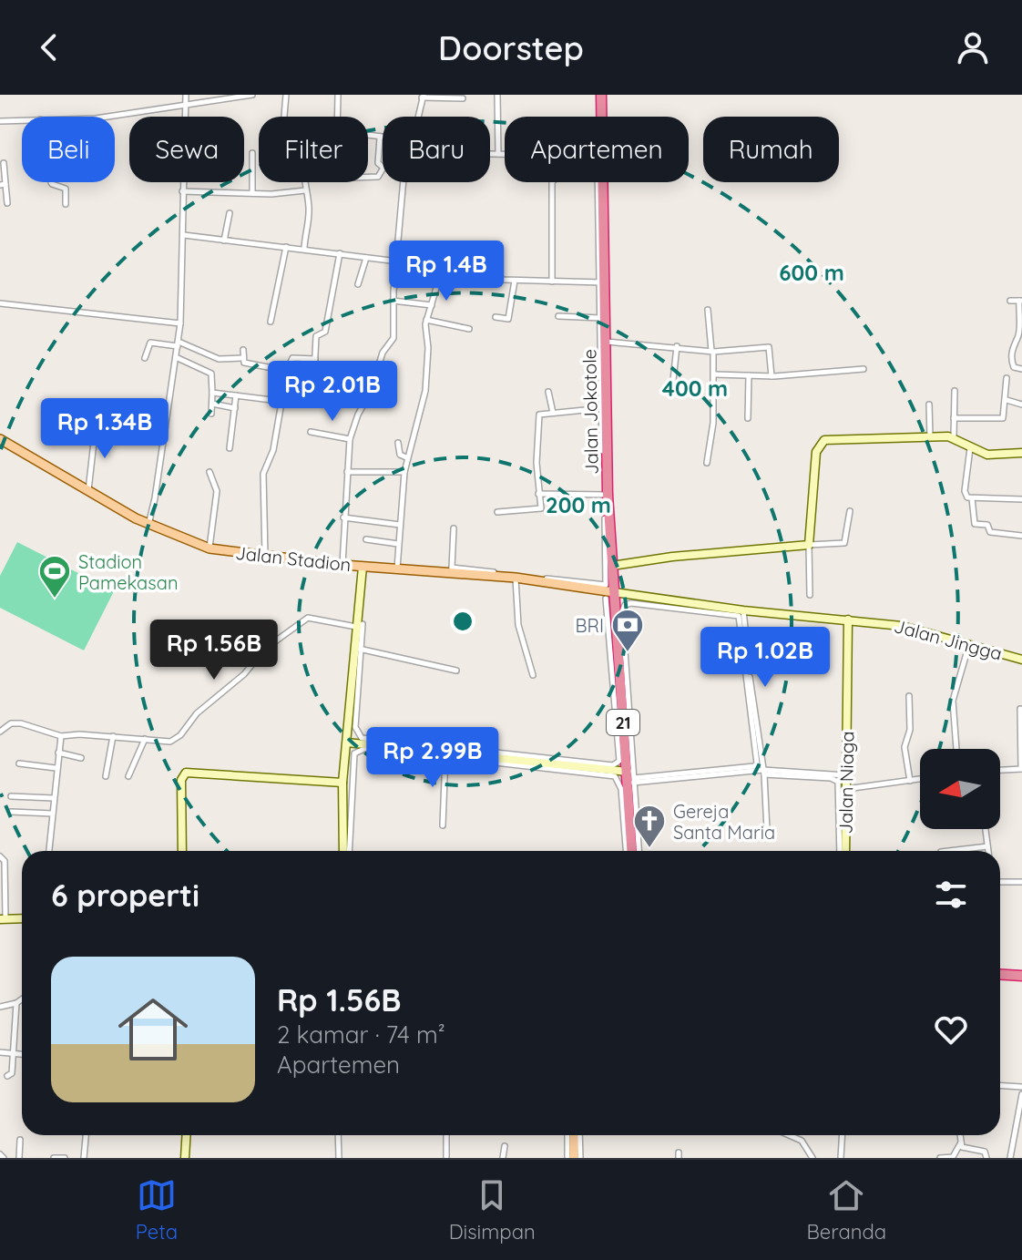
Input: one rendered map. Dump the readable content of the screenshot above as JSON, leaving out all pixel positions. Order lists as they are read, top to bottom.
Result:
{
  "streets": {
    "highway": ["Jalan Jokotole", "21"],
    "main road": ["Jalan Stadion"],
    "street": ["Jalan Jingga", "Jalan Niaga"]
  },
  "crossings": [
    ["Jalan Jokotole", "Jalan Stadion"],
    ["Jalan Jokotole", "Jalan Jingga"],
    ["Jalan Stadion", "Jalan Jingga"],
    ["Jalan Jingga", "Jalan Niaga"]
  ],
  "places": {
    "sports": ["Stadion Pamekasan"],
    "bank": ["BRI"],
    "church": ["Gereja Santa Maria"]
  },
  "north": "left",
  "page": {
    "header": "Doorstep",
    "chip": [
      "Beli",
      "Sewa",
      "Filter",
      "Baru",
      "Apartemen",
      "Rumah"
    ],
    "price": [
      "Rp 1.4B",
      "Rp 2.01B",
      "Rp 1.34B",
      "Rp 1.56B",
      "Rp 1.02B",
      "Rp 2.99B"
    ],
    "heading": "6 properti",
    "list": [
      {
        "name": "Rp 1.56B",
        "note": "2 kamar · 74 m² · Apartemen"
      }
    ],
    "tabs": ["Peta", "Disimpan", "Beranda"]
  },
  "rings": ["600 m", "400 m", "200 m"]
}
